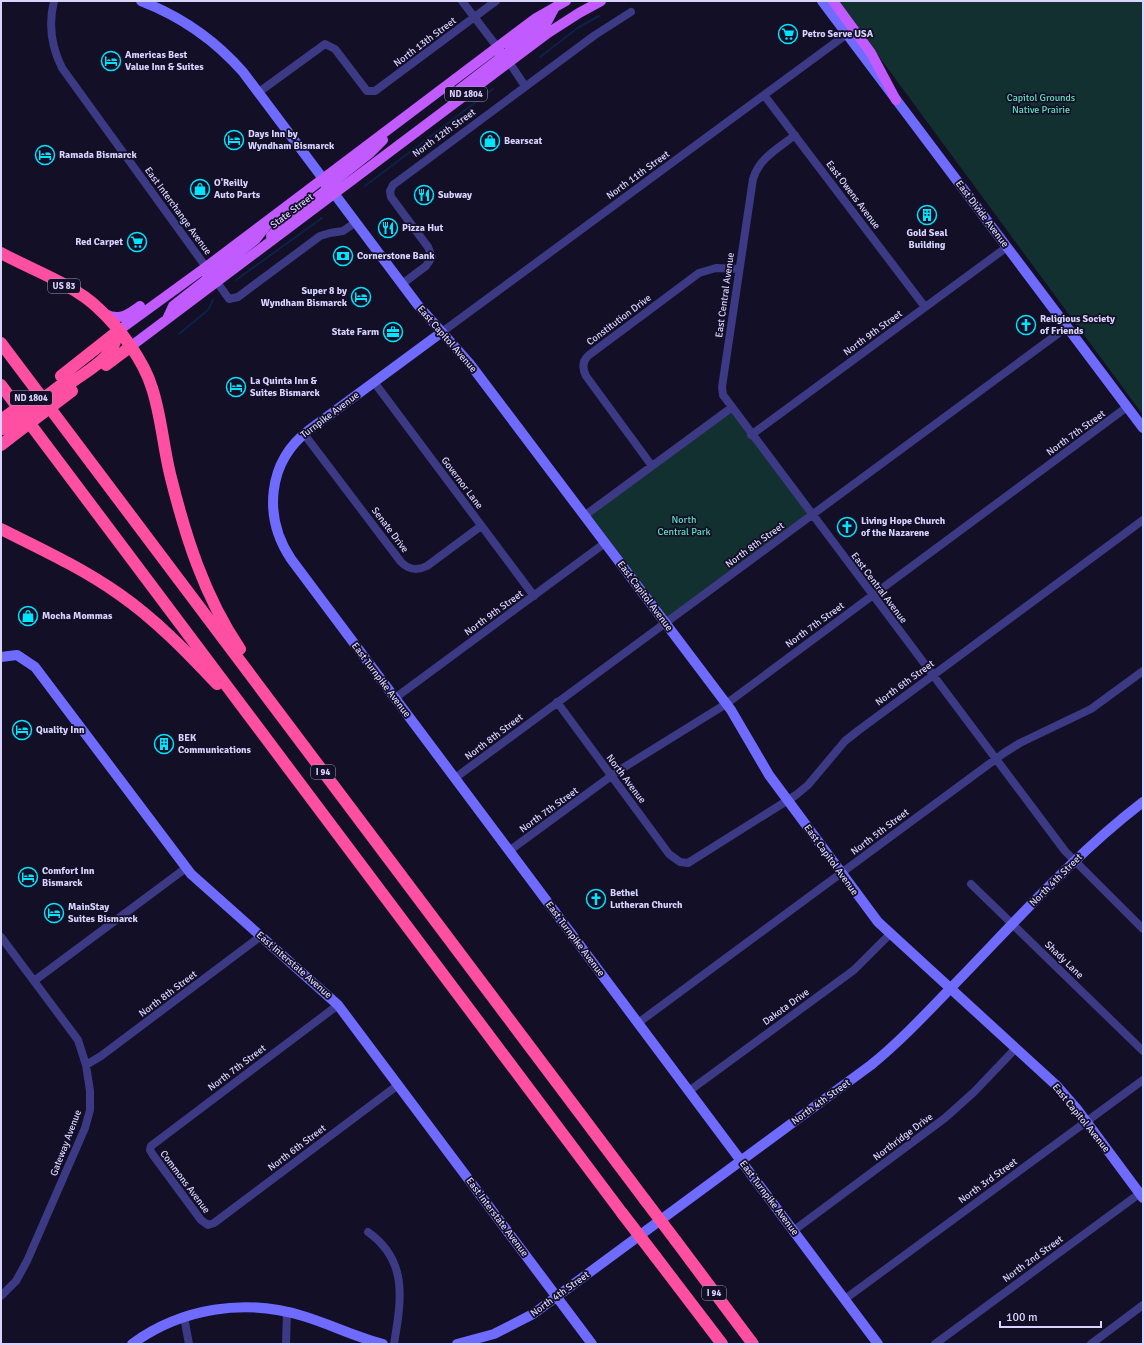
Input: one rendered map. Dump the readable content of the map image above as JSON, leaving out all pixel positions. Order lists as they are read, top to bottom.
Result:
{
  "streets": {
    "highway": [
      "ND 1804",
      "State Street",
      "US 83",
      "I 94"
    ],
    "street": [
      "North 13th Street",
      "North 12th Street",
      "North 11th Street",
      "East Owens Avenue",
      "East Interchange Avenue",
      "East Divide Avenue",
      "East Central Avenue",
      "Constitution Drive",
      "North 9th Street",
      "East Capitol Avenue",
      "Turnpike Avenue",
      "North 7th Street",
      "Governor Lane",
      "Senate Drive",
      "North 8th Street",
      "East Turnpike Avenue",
      "North 6th Street",
      "North Avenue",
      "North 5th Street",
      "North 4th Street",
      "Shady Lane",
      "East Interstate Avenue",
      "Dakota Drive",
      "Northridge Drive",
      "Gateway Avenue",
      "North 3rd Street",
      "Commons Avenue",
      "North 2nd Street"
    ]
  },
  "crossings": [
    ["North 13th Street", "East Capitol Avenue"],
    ["North 12th Street", "East Capitol Avenue"],
    ["North 11th Street", "East Owens Avenue"],
    ["North 11th Street", "East Divide Avenue"],
    ["North 11th Street", "East Capitol Avenue"],
    ["North 11th Street", "Turnpike Avenue"],
    ["East Owens Avenue", "East Central Avenue"],
    ["East Owens Avenue", "North 9th Street"],
    ["East Interchange Avenue", "State Street"],
    ["State Street", "US 83"],
    ["State Street", "East Capitol Avenue"],
    ["East Divide Avenue", "North 9th Street"],
    ["East Divide Avenue", "North 7th Street"],
    ["East Divide Avenue", "North 8th Street"],
    ["East Central Avenue", "Constitution Drive"],
    ["East Central Avenue", "North 9th Street"],
    ["East Central Avenue", "North 7th Street"],
    ["East Central Avenue", "North 8th Street"],
    ["East Central Avenue", "North 6th Street"],
    ["East Central Avenue", "North 5th Street"],
    ["East Central Avenue", "North 4th Street"],
    ["North 9th Street", "East Capitol Avenue"],
    ["North 9th Street", "Governor Lane"],
    ["North 9th Street", "East Turnpike Avenue"],
    ["East Capitol Avenue", "Turnpike Avenue"],
    ["East Capitol Avenue", "North 7th Street"],
    ["East Capitol Avenue", "North 8th Street"],
    ["East Capitol Avenue", "North 6th Street"],
    ["East Capitol Avenue", "North 5th Street"],
    ["East Capitol Avenue", "North 4th Street"],
    ["East Capitol Avenue", "Dakota Drive"],
    ["East Capitol Avenue", "Northridge Drive"],
    ["East Capitol Avenue", "North 3rd Street"],
    ["East Capitol Avenue", "North 2nd Street"],
    ["Turnpike Avenue", "Governor Lane"],
    ["Turnpike Avenue", "Senate Drive"],
    ["Turnpike Avenue", "East Turnpike Avenue"],
    ["North 7th Street", "East Turnpike Avenue"],
    ["North 7th Street", "North Avenue"],
    ["North 7th Street", "East Interstate Avenue"],
    ["North 7th Street", "Commons Avenue"],
    ["Governor Lane", "Senate Drive"],
    ["North 8th Street", "East Turnpike Avenue"],
    ["North 8th Street", "North Avenue"],
    ["North 8th Street", "East Interstate Avenue"],
    ["North 8th Street", "Gateway Avenue"],
    ["East Turnpike Avenue", "North 5th Street"],
    ["East Turnpike Avenue", "North 4th Street"],
    ["East Turnpike Avenue", "Dakota Drive"],
    ["East Turnpike Avenue", "Northridge Drive"],
    ["East Turnpike Avenue", "North 3rd Street"],
    ["North 6th Street", "North Avenue"],
    ["North 6th Street", "East Interstate Avenue"],
    ["North 6th Street", "Commons Avenue"],
    ["North 4th Street", "Shady Lane"],
    ["North 4th Street", "East Interstate Avenue"]
  ],
  "parks": ["Capitol Grounds Native Prairie", "North Central Park"],
  "places": {
    "supermarket": ["Petro Serve USA", "Red Carpet"],
    "hotel": [
      "Americas Best Value Inn & Suites",
      "Days Inn by Wyndham Bismarck",
      "Ramada Bismarck",
      "Super 8 by Wyndham Bismarck",
      "La Quinta Inn & Suites Bismarck",
      "Quality Inn",
      "Comfort Inn Bismarck",
      "MainStay Suites Bismarck"
    ],
    "shop": ["Bearscat", "O'Reilly Auto Parts", "Mocha Mommas"],
    "restaurant": ["Subway", "Pizza Hut"],
    "building": ["Gold Seal Building", "BEK Communications"],
    "bank": ["Cornerstone Bank"],
    "church": ["Religious Society of Friends", "Living Hope Church of the Nazarene", "Bethel Lutheran Church"],
    "office": ["State Farm"]
  },
  "scale_bar": "100 m"
}
